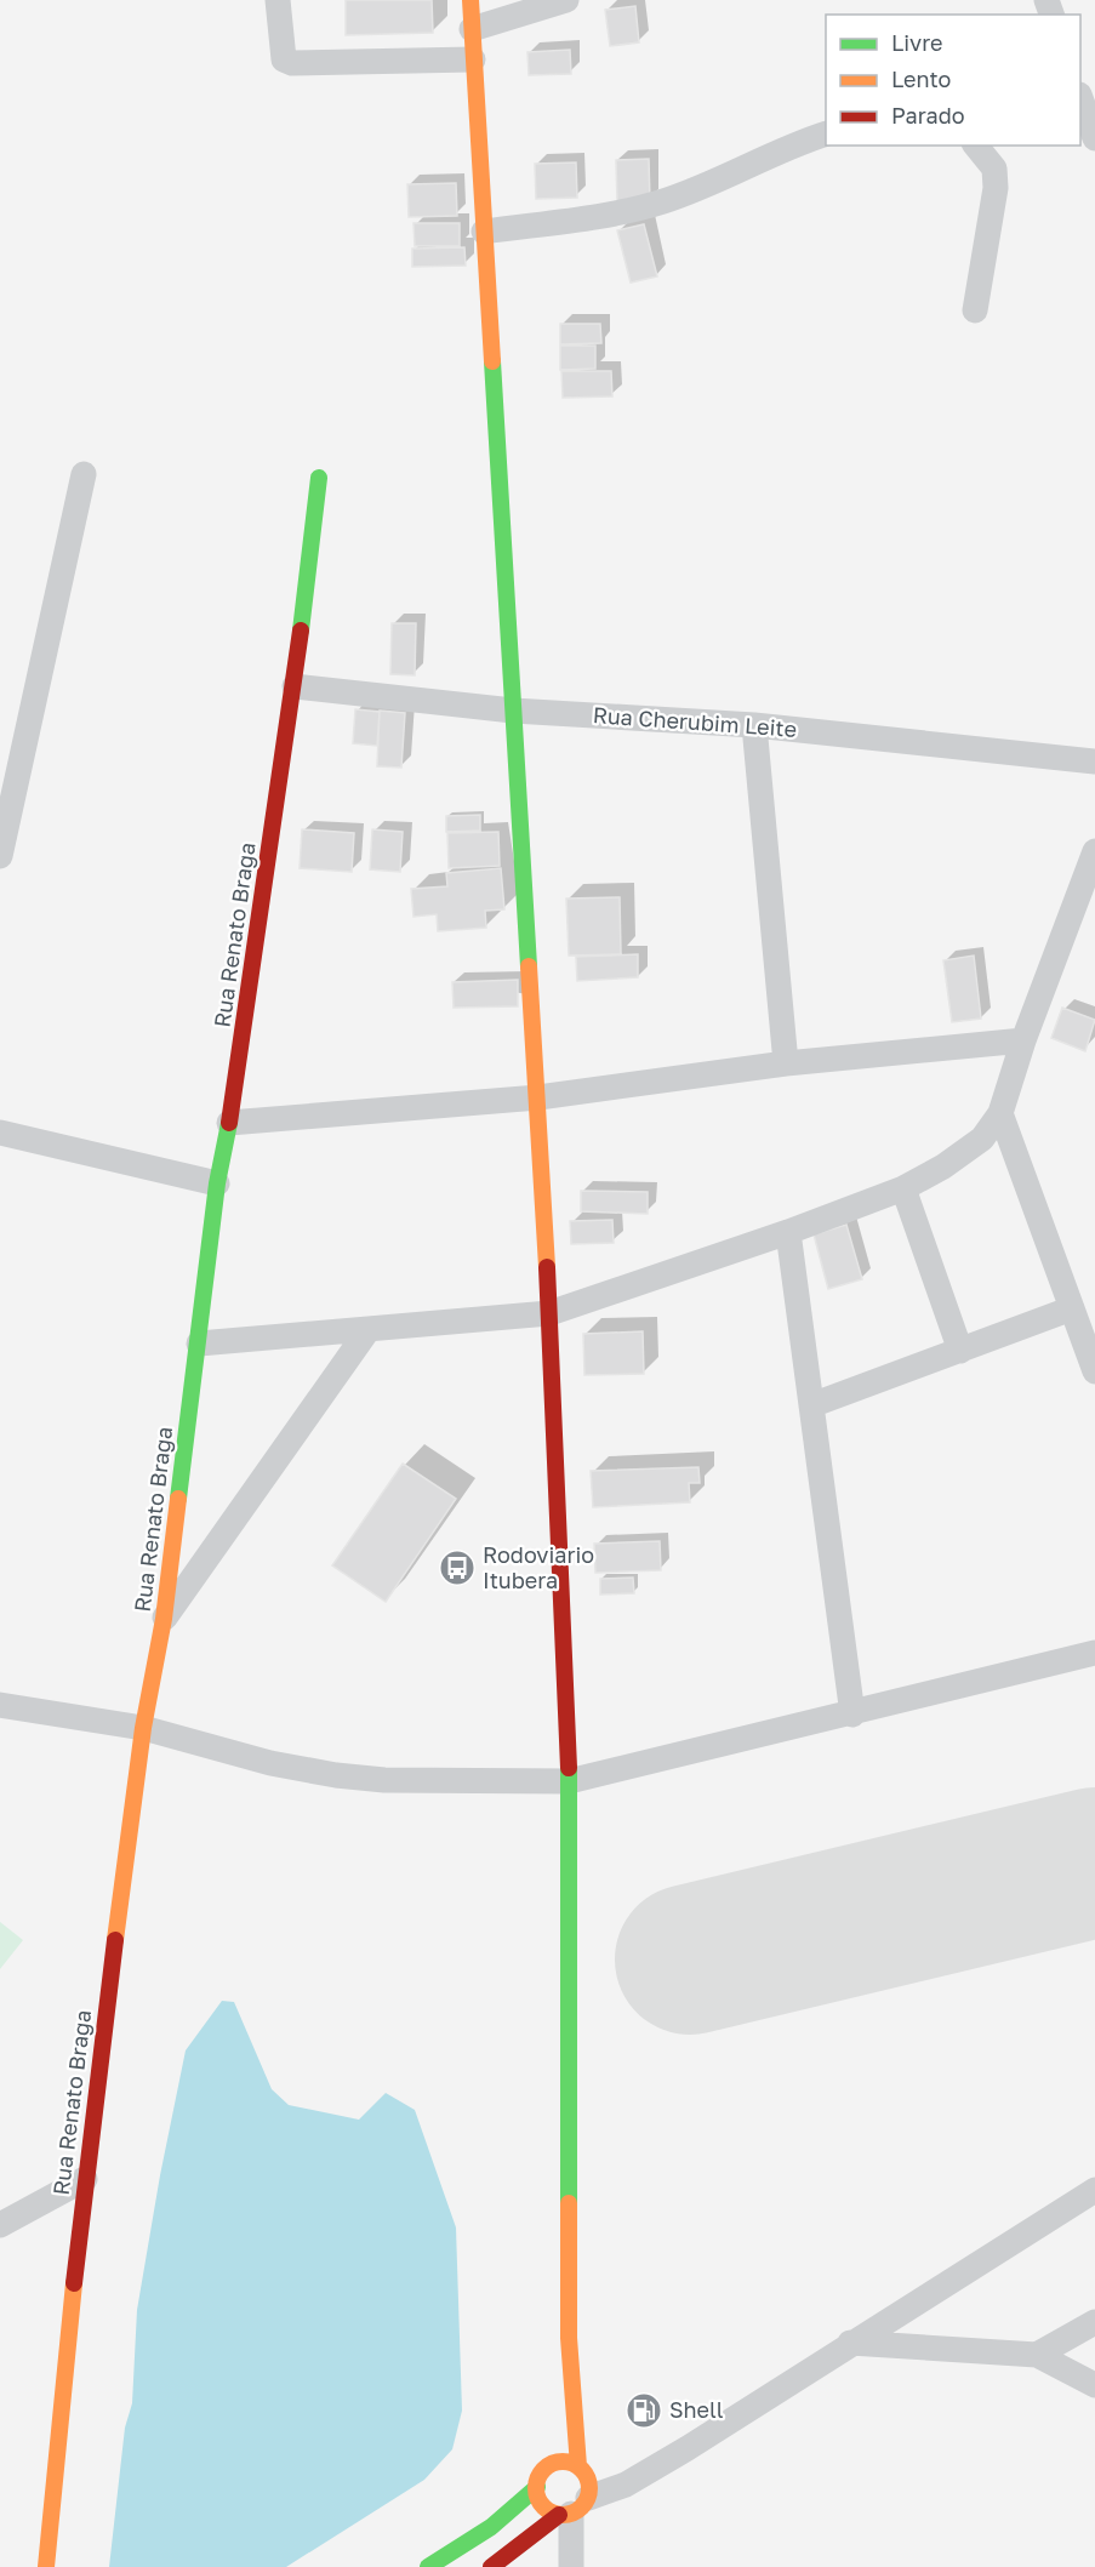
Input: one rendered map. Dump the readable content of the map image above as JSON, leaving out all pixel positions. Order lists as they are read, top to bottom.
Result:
{
  "streets": {
    "main road": ["Rua Renato Braga"],
    "street": ["Rua Cherubim Leite"]
  },
  "crossings": [
    ["Rua Cherubim Leite", "Rua Renato Braga"]
  ],
  "places": {
    "bus stop": ["Rodoviario Itubera"],
    "fuel station": ["Shell"]
  },
  "legend": ["Livre", "Lento", "Parado"]
}
